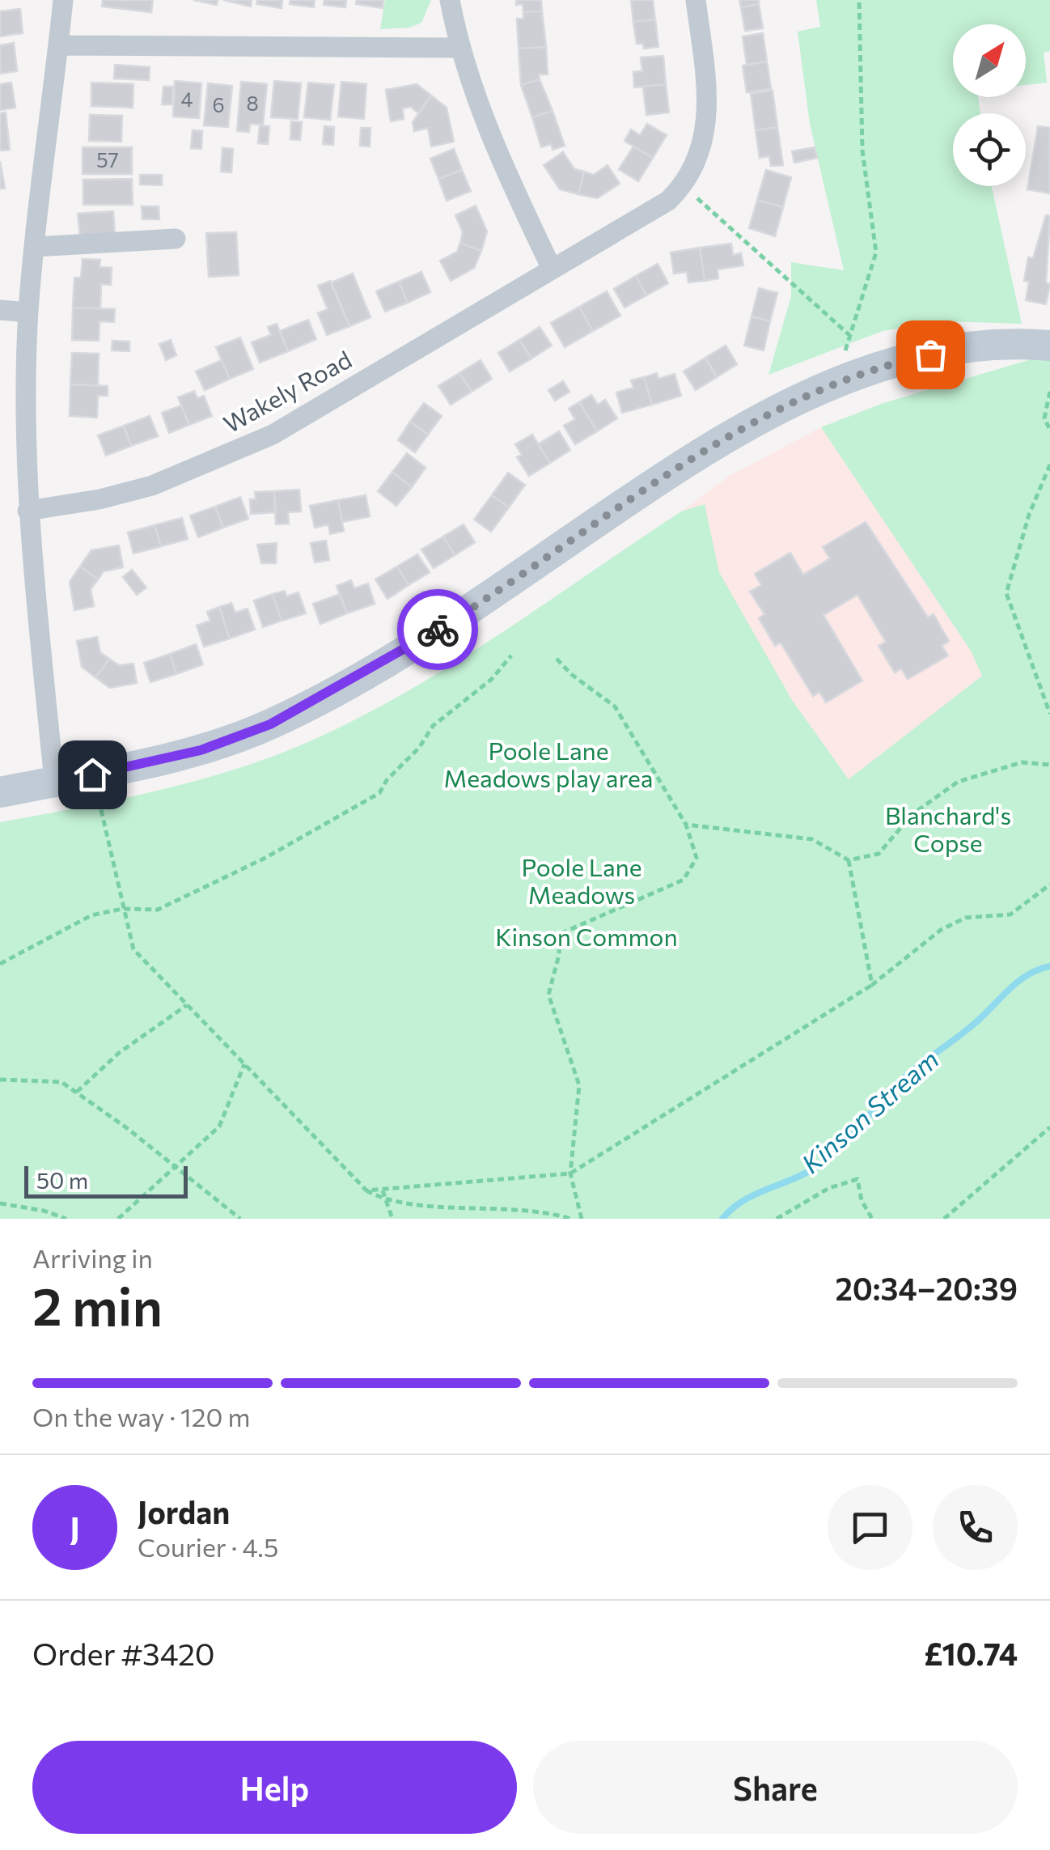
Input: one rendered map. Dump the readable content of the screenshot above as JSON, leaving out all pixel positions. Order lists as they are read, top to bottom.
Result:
{
  "streets": {
    "street": ["Wakely Road"]
  },
  "water": ["Kinson Stream"],
  "parks": [
    "Poole Lane Meadows play area",
    "Blanchard's Copse",
    "Poole Lane Meadows",
    "Kinson Common"
  ],
  "house_numbers": [
    "4",
    "8",
    "6",
    "57"
  ],
  "scale_bar": "50 m",
  "north": "top right",
  "page": {
    "scale": "50 m",
    "heading": ["2 min", "Arriving in", "20:34–20:39"],
    "panel": [
      "Jordan",
      "Courier · 4.5",
      "Order #3420",
      "£10.74"
    ],
    "bar": "On the way · 120 m",
    "round": "J",
    "buttons": ["Help", "Share"]
  }
}
